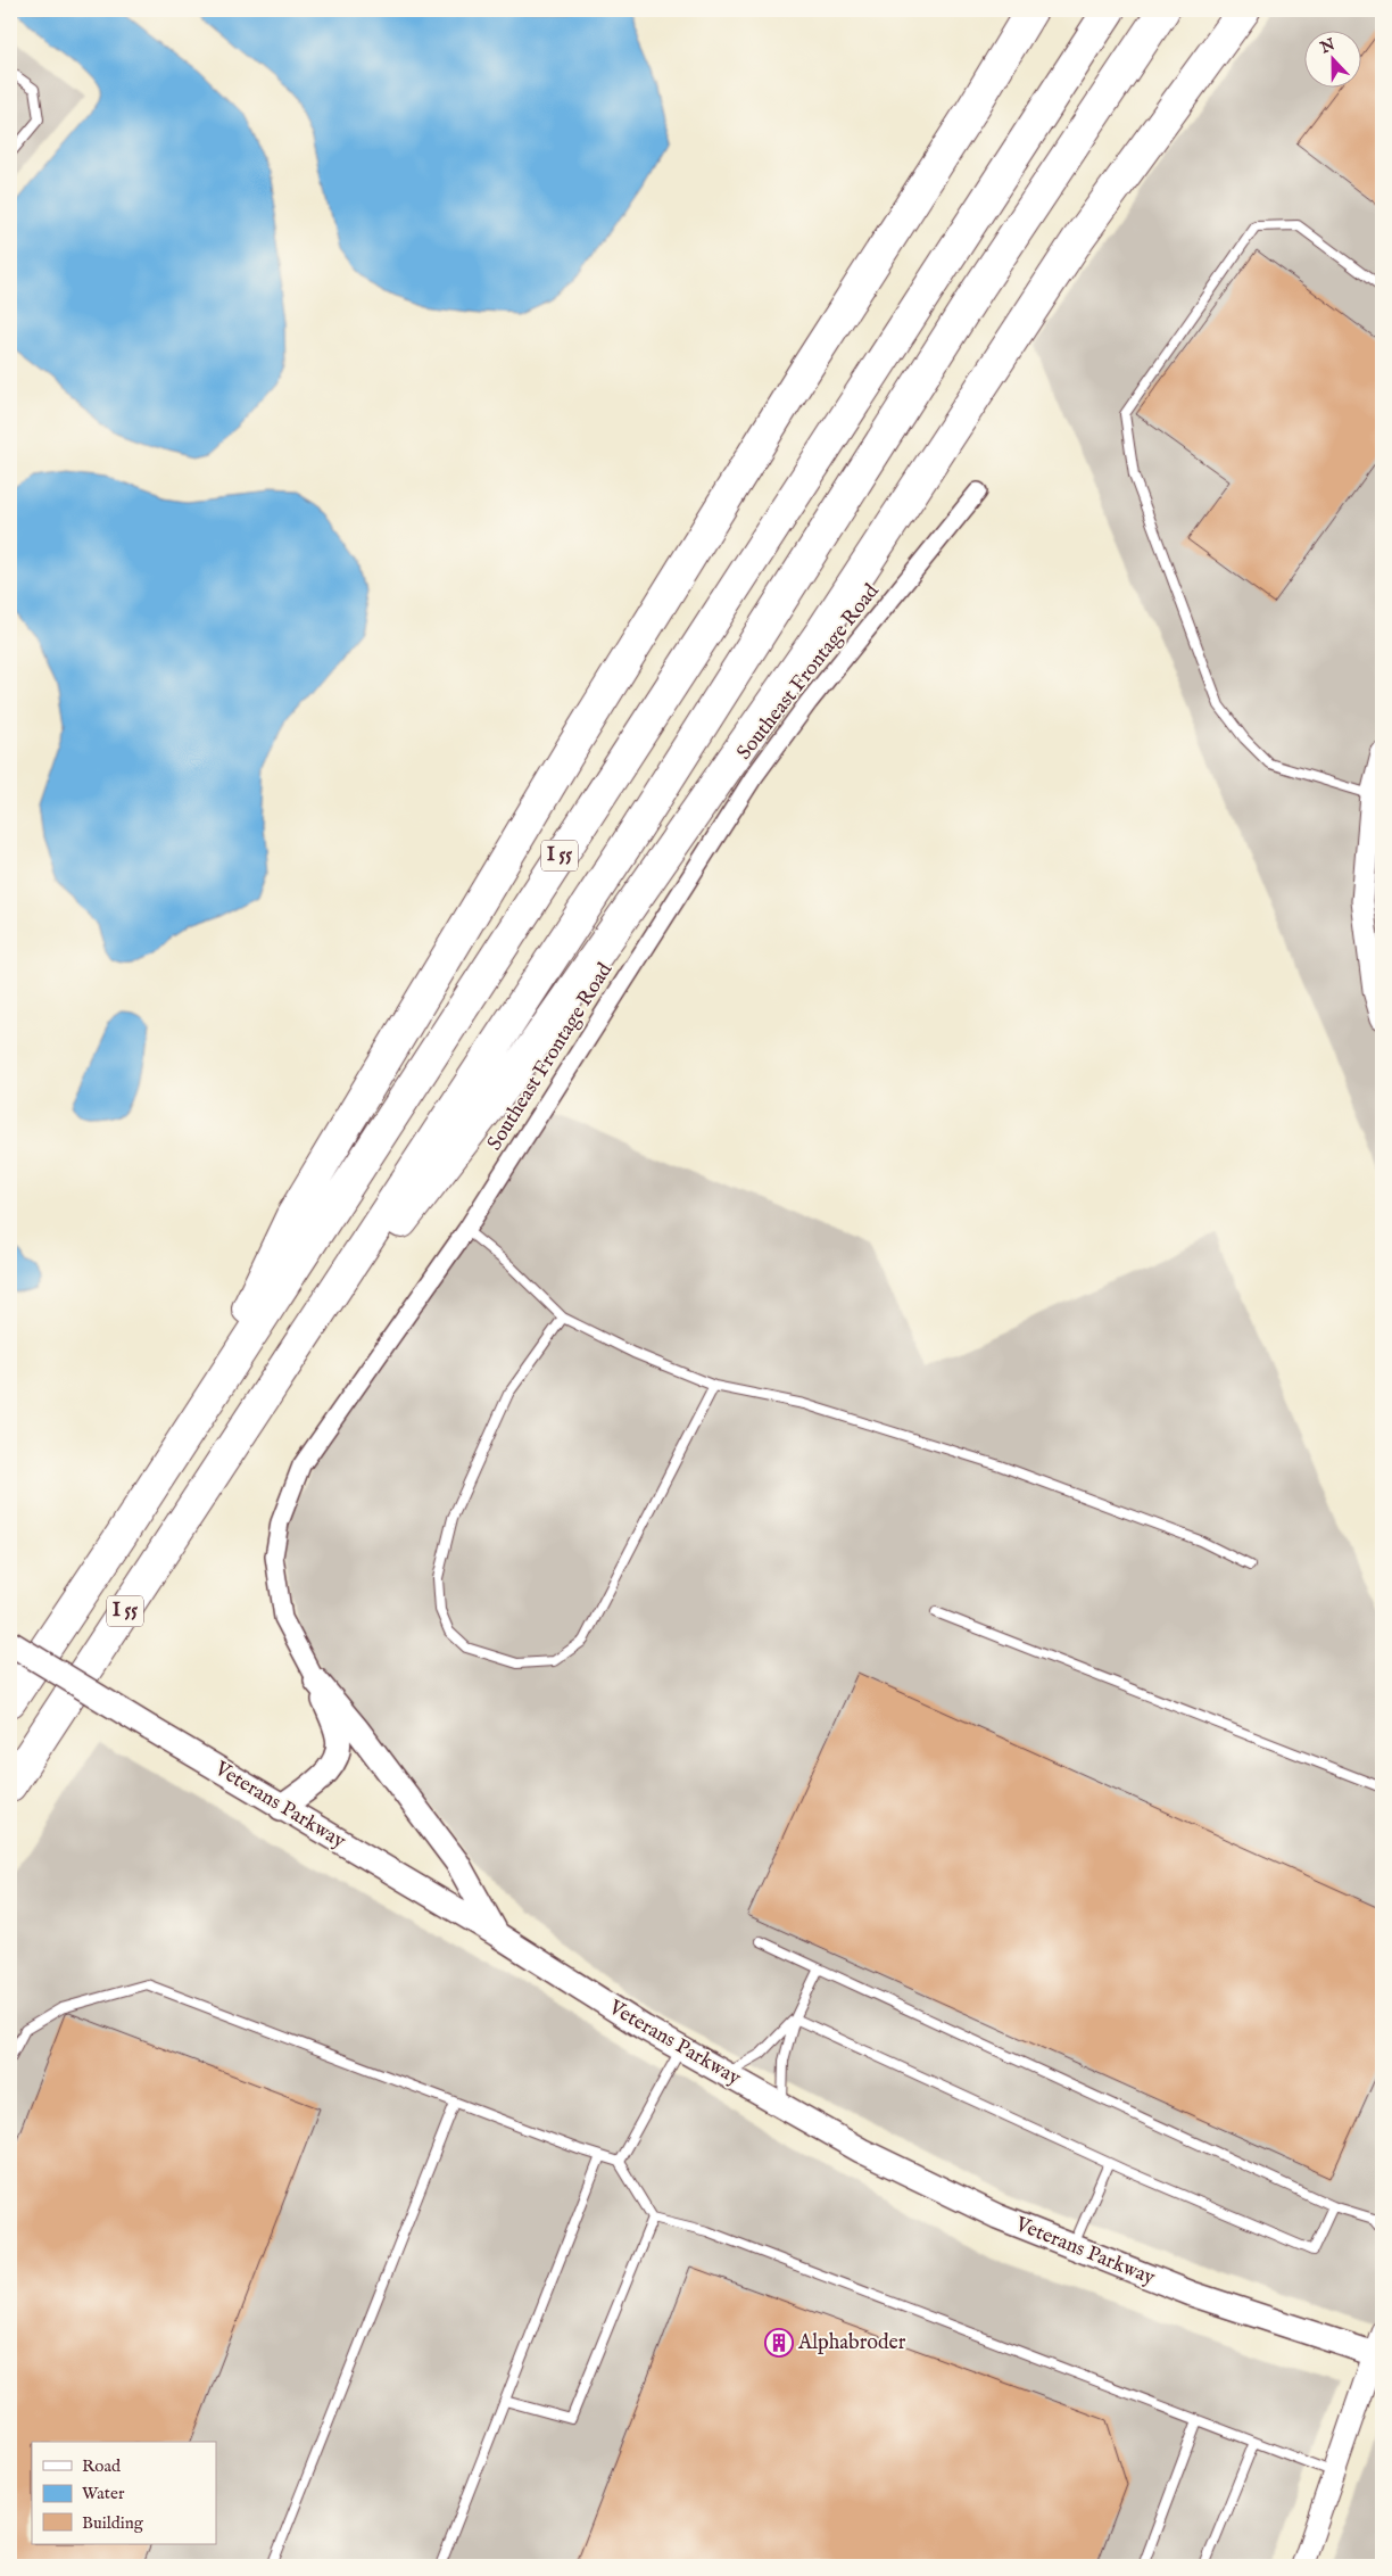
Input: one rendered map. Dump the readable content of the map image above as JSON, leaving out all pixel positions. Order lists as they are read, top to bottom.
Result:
{
  "streets": {
    "highway": ["I 55"],
    "main road": ["Veterans Parkway"],
    "street": ["Southeast Frontage Road"]
  },
  "places": {
    "building": ["Alphabroder"]
  },
  "legend": ["Road", "Water", "Building"],
  "north": "top"
}
